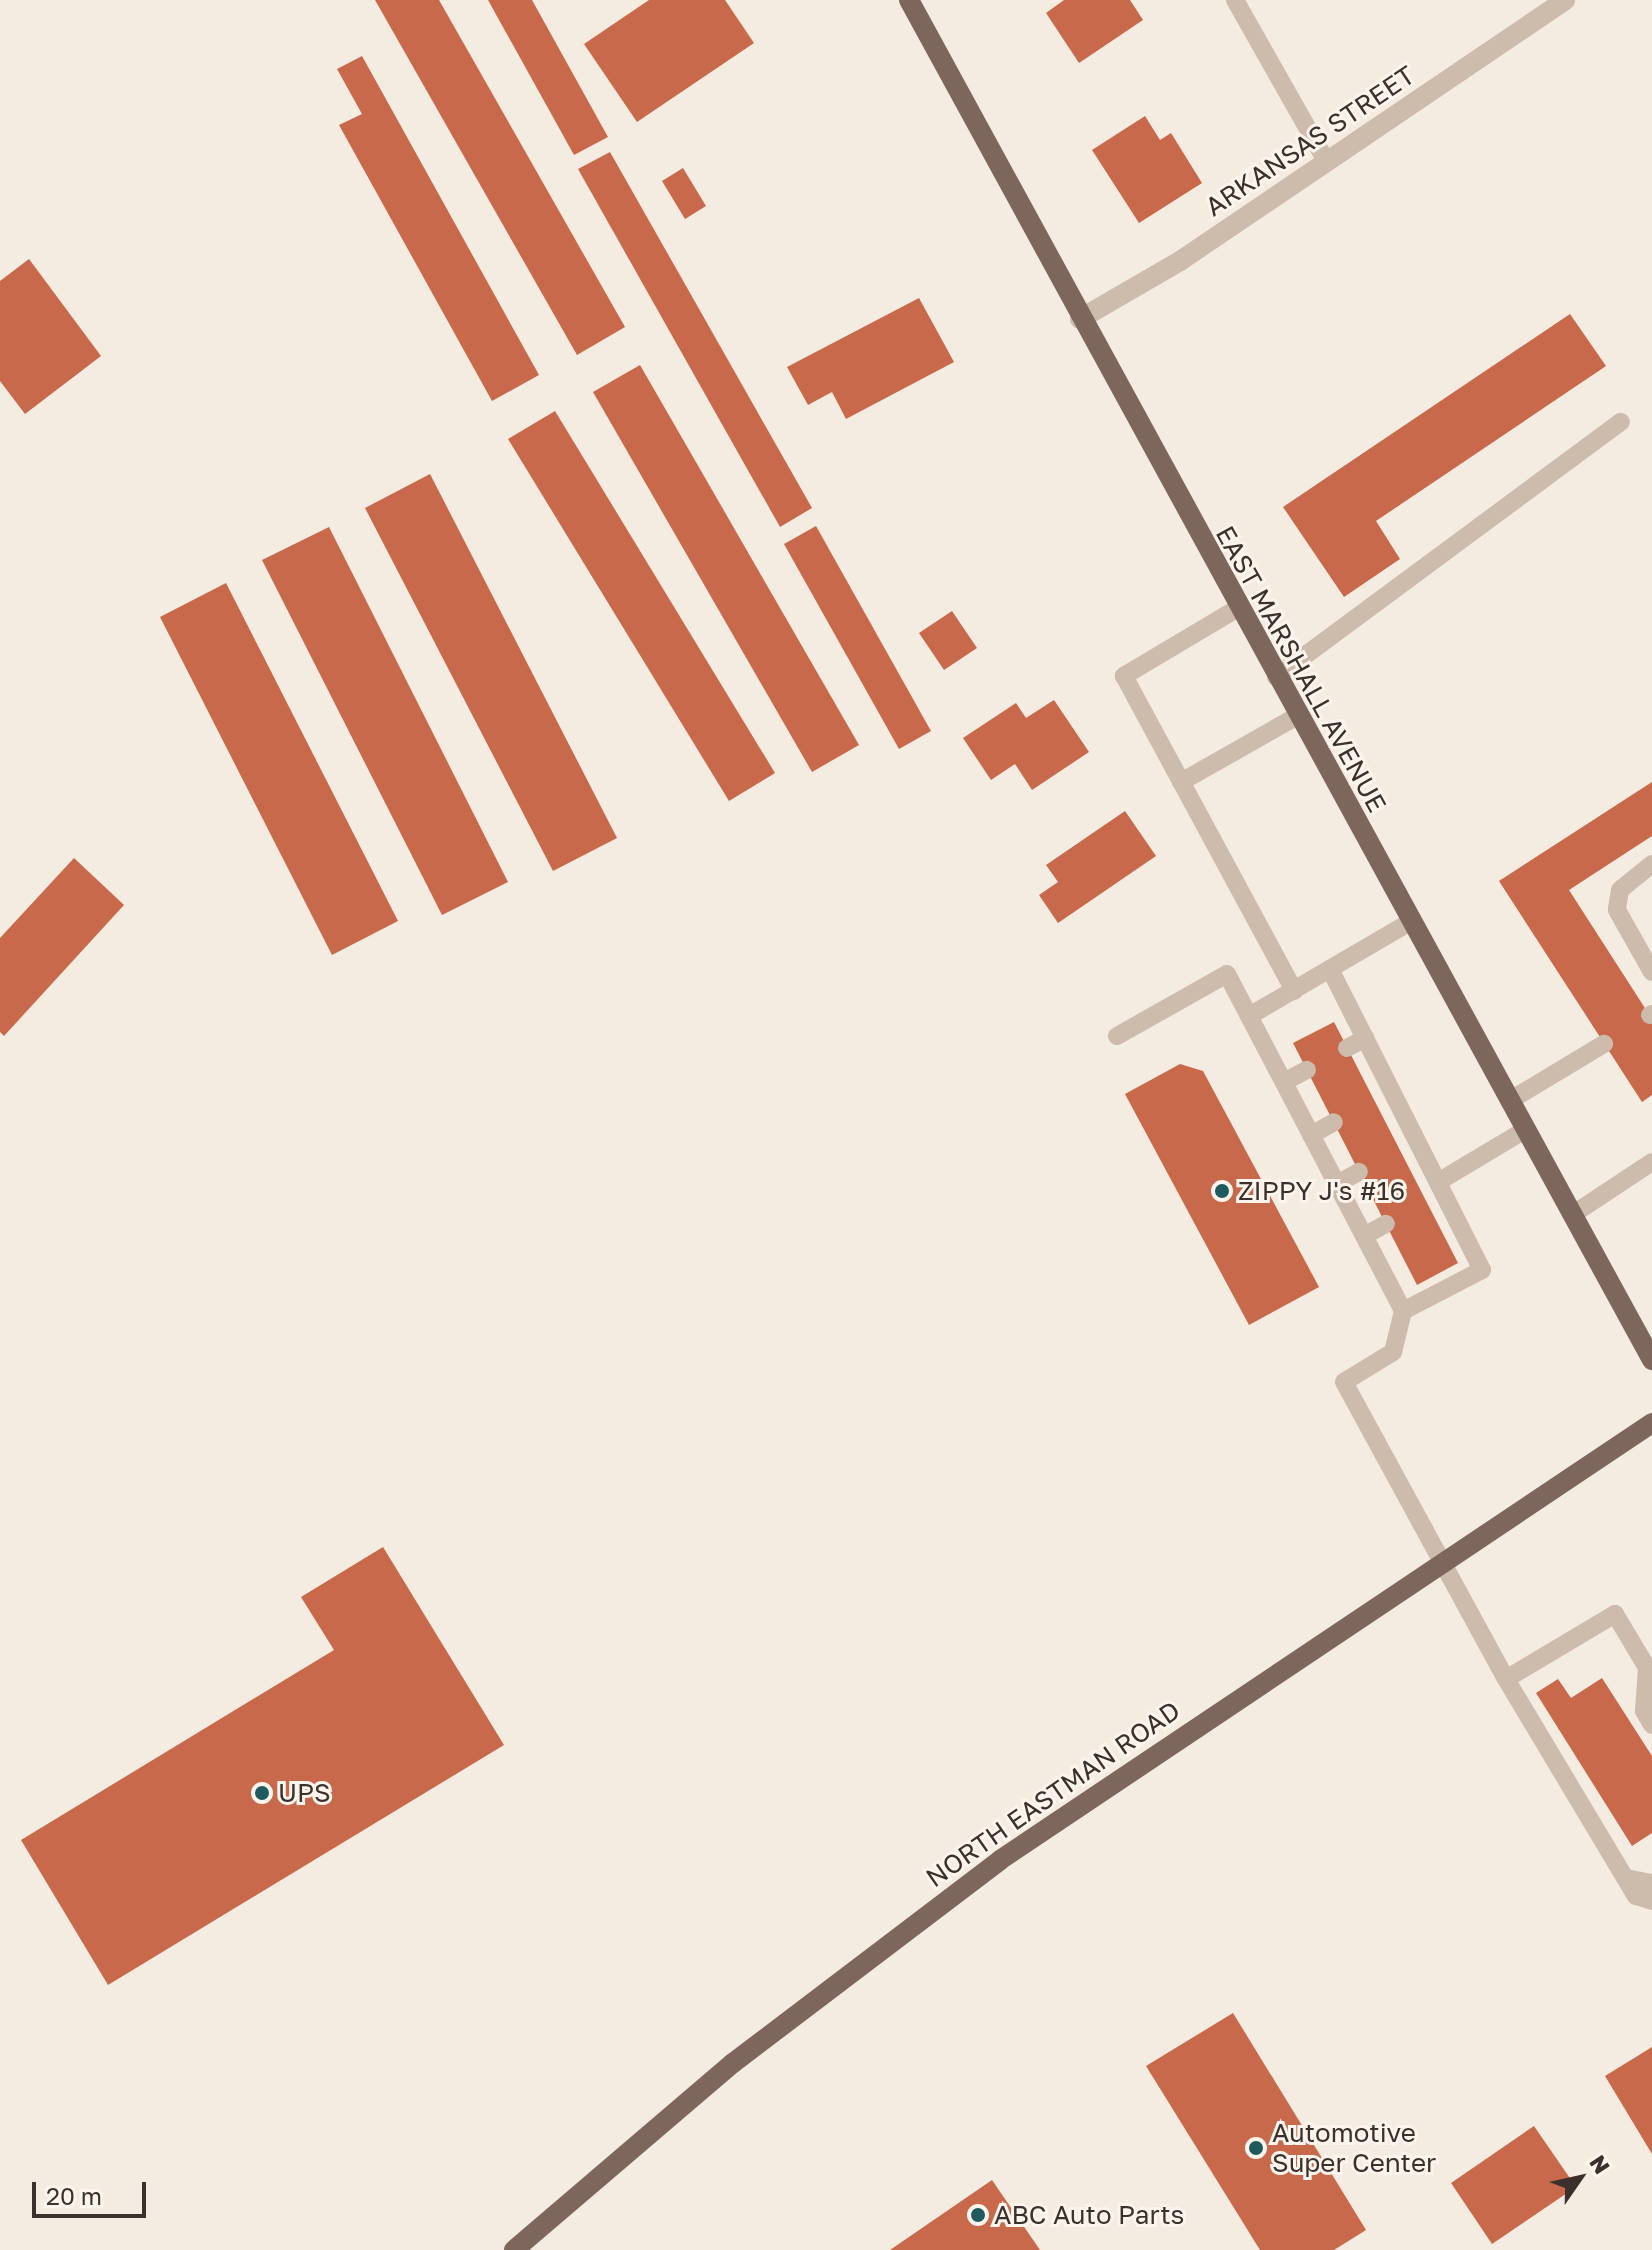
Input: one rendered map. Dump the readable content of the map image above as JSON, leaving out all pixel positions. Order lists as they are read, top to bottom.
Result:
{
  "streets": {
    "main road": ["EAST MARSHALL AVENUE", "NORTH EASTMAN ROAD"],
    "street": ["ARKANSAS STREET"]
  },
  "crossings": [
    ["ARKANSAS STREET", "EAST MARSHALL AVENUE"]
  ],
  "places": [
    "ZIPPY J's #16",
    "UPS",
    "Automotive Super Center",
    "ABC Auto Parts"
  ],
  "scale_bar": "20 m",
  "north": "top right"
}
